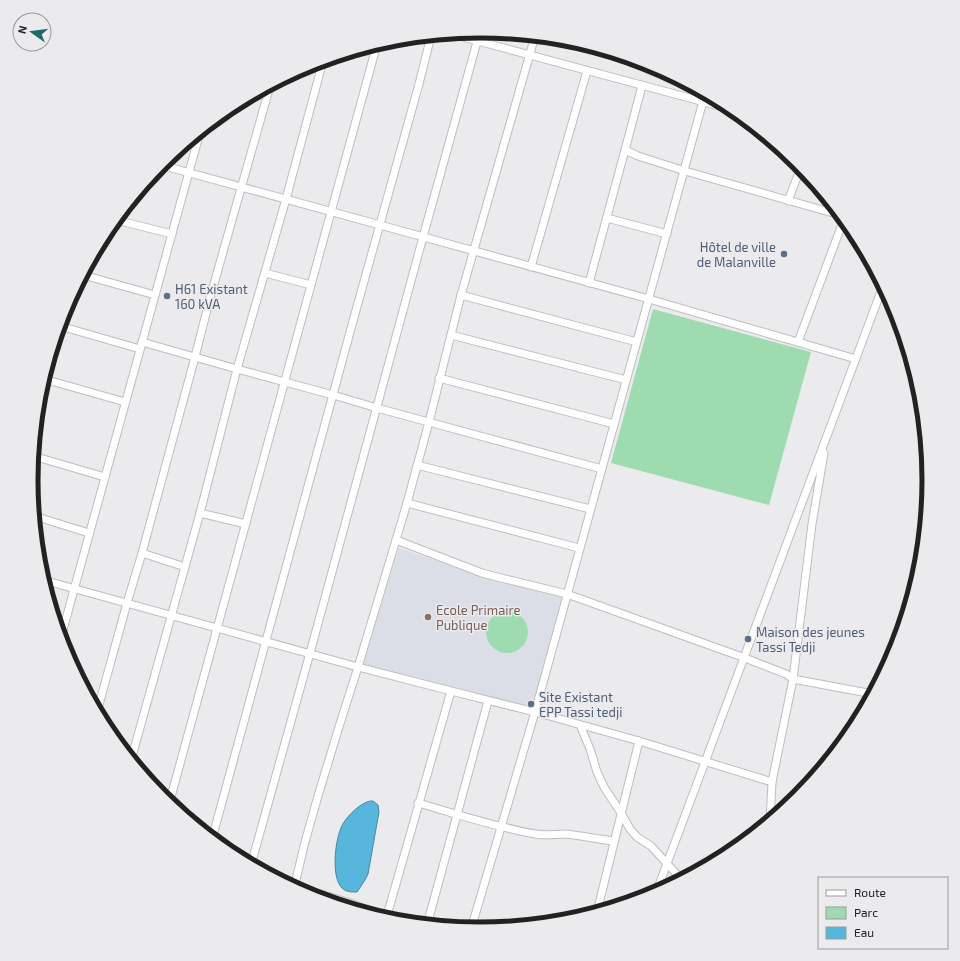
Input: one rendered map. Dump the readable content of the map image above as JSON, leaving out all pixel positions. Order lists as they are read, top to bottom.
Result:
{
  "places": [
    "Hôtel de ville de Malanville",
    "H61 Existant 160 kVA",
    "Ecole Primaire Publique",
    "Maison des jeunes Tassi Tedji",
    "Site Existant EPP Tassi tedji"
  ],
  "legend": ["Route", "Parc", "Eau"],
  "north": "left"
}
